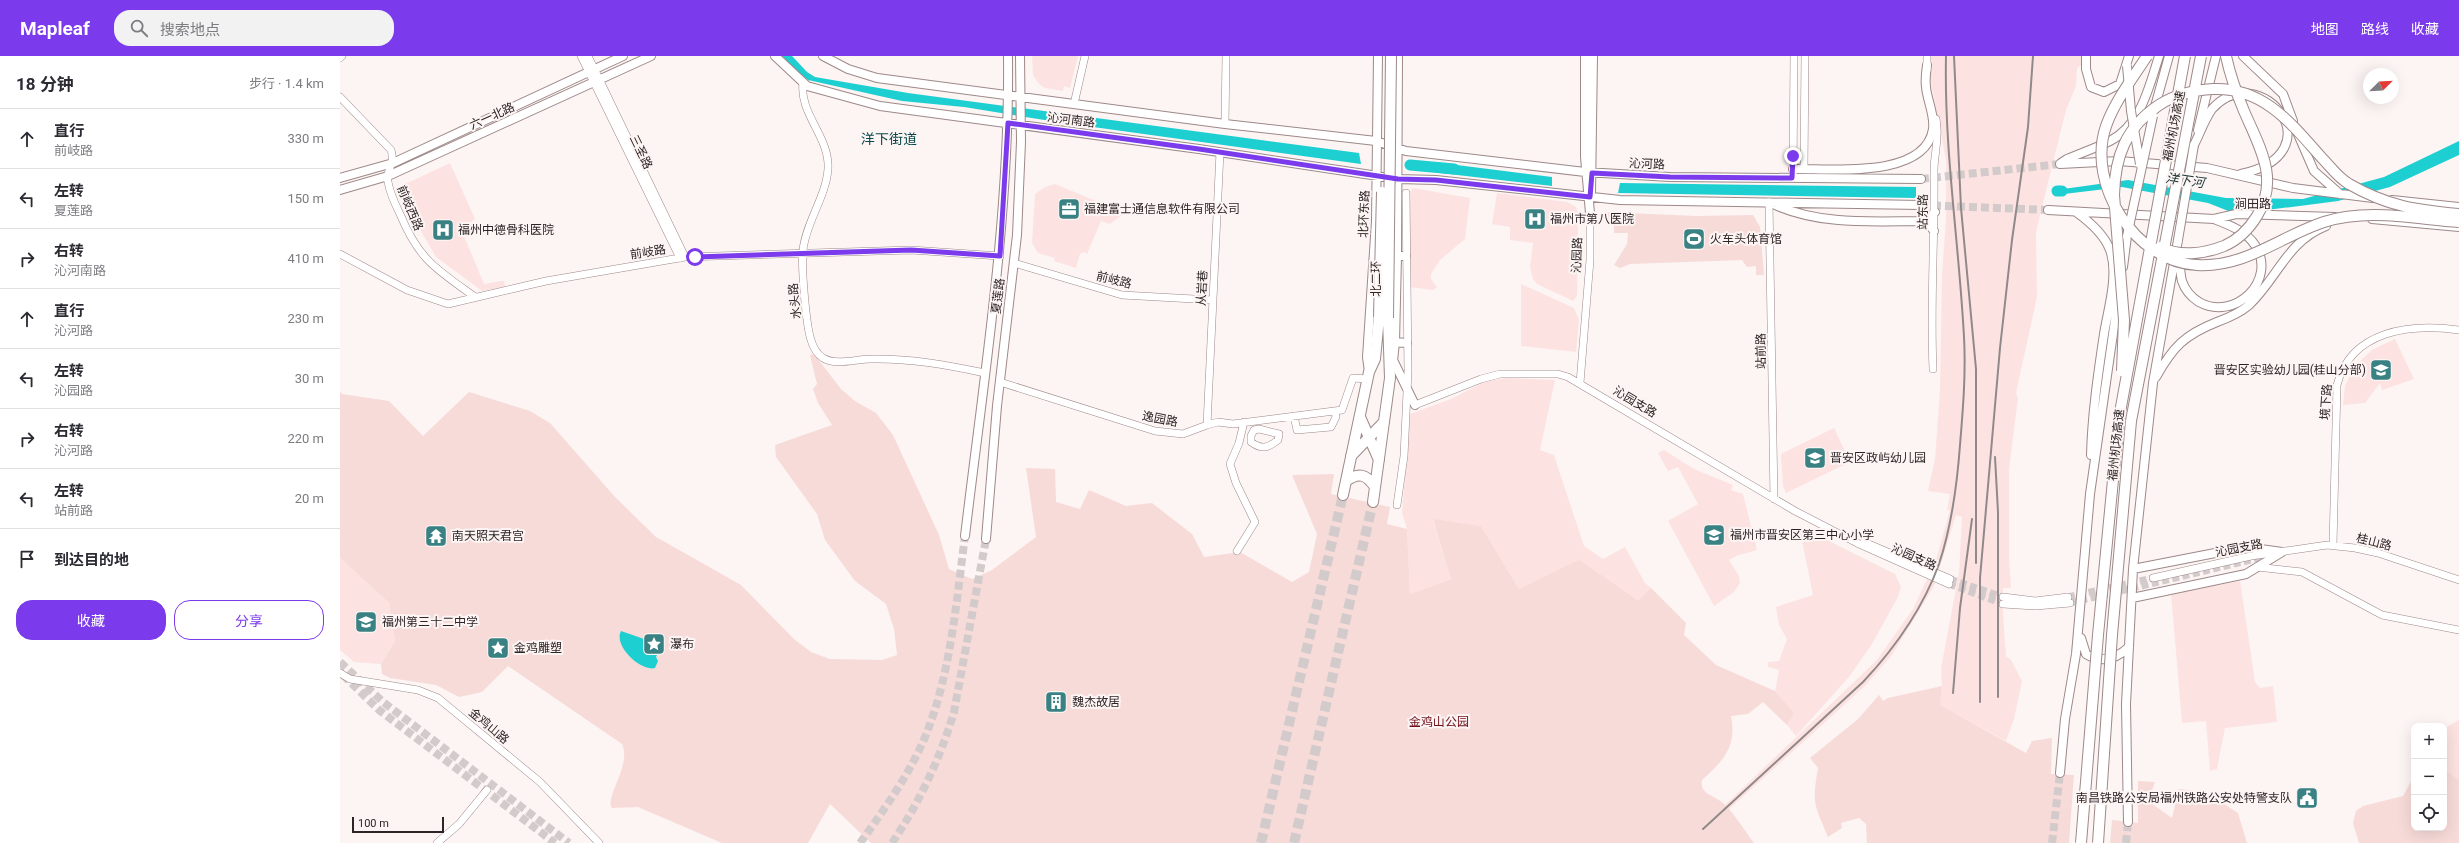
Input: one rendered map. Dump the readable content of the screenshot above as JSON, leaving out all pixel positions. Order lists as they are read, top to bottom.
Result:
{
  "streets": {
    "highway": ["福州机场高速", "北二环"],
    "main road": [
      "六一北路",
      "沁河南路",
      "沁河路",
      "涧田路",
      "北环东路",
      "沁园路",
      "夏莲路"
    ],
    "street": [
      "三圣路",
      "前岐西路",
      "站东路",
      "前岐路",
      "从岩巷",
      "水头路",
      "站前路",
      "沁园支路",
      "境下路",
      "逸园路",
      "桂山路",
      "金鸡山路"
    ]
  },
  "crossings": [
    ["六一北路", "三圣路"],
    ["六一北路", "前岐西路"],
    ["沁河南路", "沁河路"],
    ["沁河南路", "北环东路"],
    ["沁河南路", "从岩巷"],
    ["沁河南路", "夏莲路"],
    ["沁河南路", "水头路"],
    ["三圣路", "前岐路"],
    ["沁河路", "北环东路"],
    ["沁河路", "沁园路"],
    ["前岐西路", "前岐路"],
    ["北环东路", "北二环"],
    ["前岐路", "从岩巷"],
    ["前岐路", "夏莲路"],
    ["前岐路", "水头路"],
    ["沁园路", "沁园支路"],
    ["从岩巷", "逸园路"],
    ["夏莲路", "水头路"],
    ["夏莲路", "逸园路"],
    ["站前路", "沁园支路"],
    ["沁园支路", "桂山路"],
    ["境下路", "桂山路"]
  ],
  "districts": ["洋下街道"],
  "water": ["洋下河"],
  "parks": ["金鸡山公园"],
  "places": {
    "office": ["福建富士通信息软件有限公司"],
    "hospital": ["福州市第八医院", "福州中德骨科医院"],
    "sports": ["火车头体育馆"],
    "school or university": [
      "晋安区实验幼儿园(桂山分部)",
      "晋安区政屿幼儿园",
      "福州市晋安区第三中心小学",
      "福州第三十二中学"
    ],
    "temple": ["南天照天君宫"],
    "place": ["瀑布", "金鸡雕塑"],
    "building": ["魏杰故居"],
    "public building": ["南昌铁路公安局福州铁路公安处特警支队"]
  },
  "scale_bar": "100 m",
  "north": "top right",
  "page": {
    "header": "Mapleaf",
    "search": "搜索地点",
    "nav": ["地图", "路线", "收藏"],
    "heading": ["18 分钟", "步行 · 1.4 km"],
    "list": [
      ["直行", "前岐路", "330 m"],
      ["左转", "夏莲路", "150 m"],
      ["右转", "沁河南路", "410 m"],
      ["直行", "沁河路", "230 m"],
      ["左转", "沁园路", "30 m"],
      ["右转", "沁河路", "220 m"],
      ["左转", "站前路", "20 m"],
      "到达目的地"
    ],
    "buttons": ["收藏", "分享"],
    "map_buttons": ["+", "−"],
    "scale": "100 m"
  }
}
